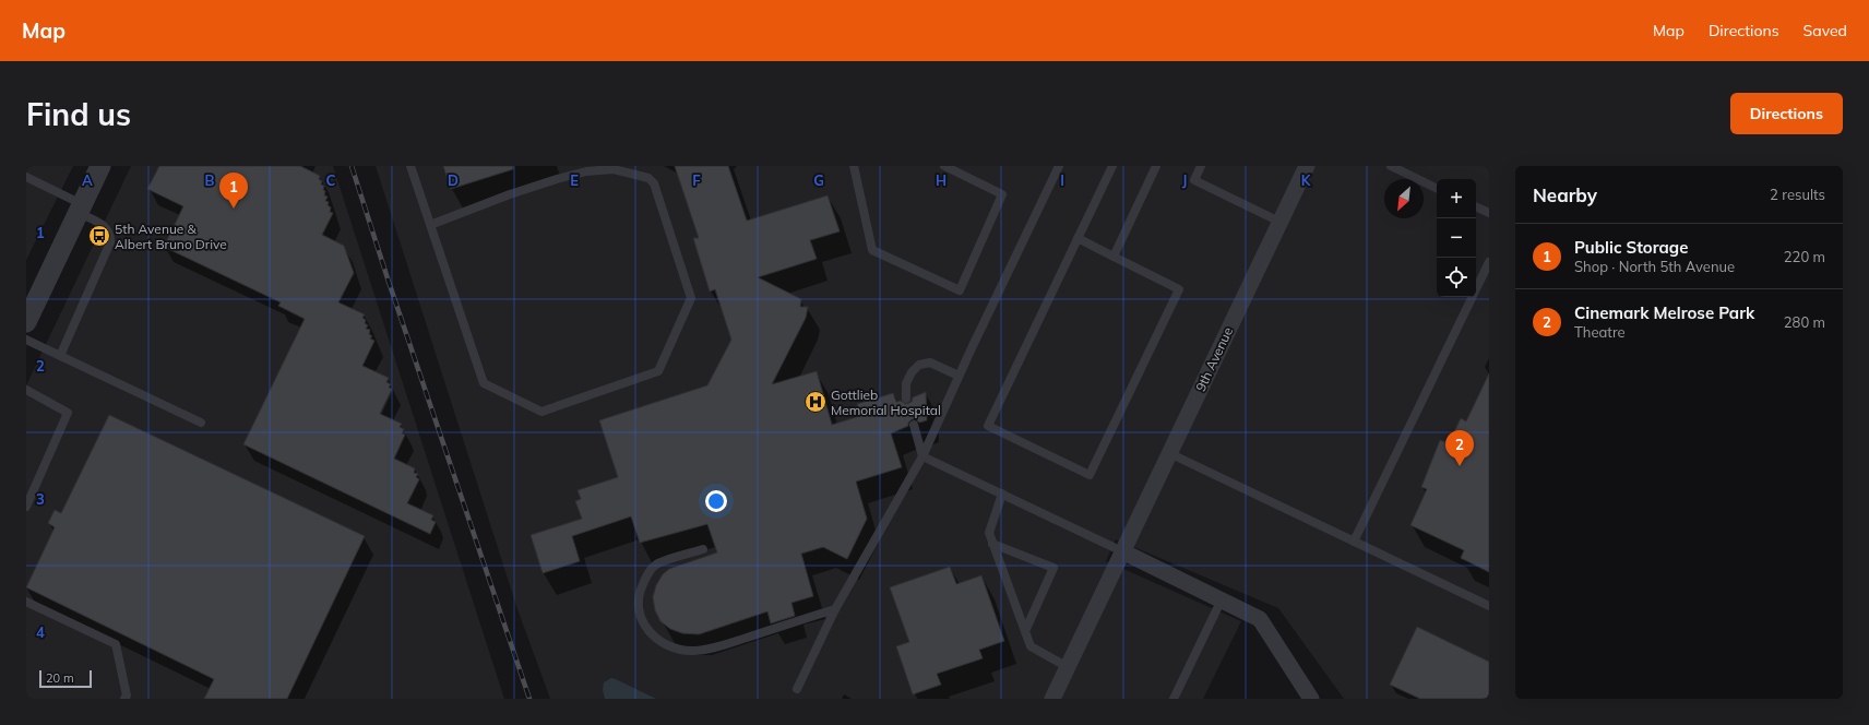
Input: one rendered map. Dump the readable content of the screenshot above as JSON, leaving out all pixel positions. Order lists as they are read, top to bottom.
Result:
{
  "streets": {
    "street": ["9th Avenue"]
  },
  "places": {
    "bus stop": ["5th Avenue & Albert Bruno Drive"],
    "hospital": ["Gottlieb Memorial Hospital"]
  },
  "scale_bar": "20 m",
  "north": "bottom left",
  "page": {
    "header": "Map",
    "nav": ["Map", "Directions", "Saved"],
    "buttons": "Directions",
    "title": "Find us",
    "heading": ["Nearby", "2 results"],
    "pins": ["1", "2"],
    "map_buttons": ["+", "−"],
    "list": [
      {
        "mark": "1",
        "name": "Public Storage",
        "note": "Shop · North 5th Avenue",
        "value": "220 m"
      },
      {
        "mark": "2",
        "name": "Cinemark Melrose Park",
        "note": "Theatre",
        "value": "280 m"
      }
    ],
    "scale": "20 m"
  },
  "grid": {
    "columns": [
      "A",
      "B",
      "C",
      "D",
      "E",
      "F",
      "G",
      "H",
      "I",
      "J",
      "K"
    ],
    "rows": [
      "1",
      "2",
      "3",
      "4"
    ]
  }
}
